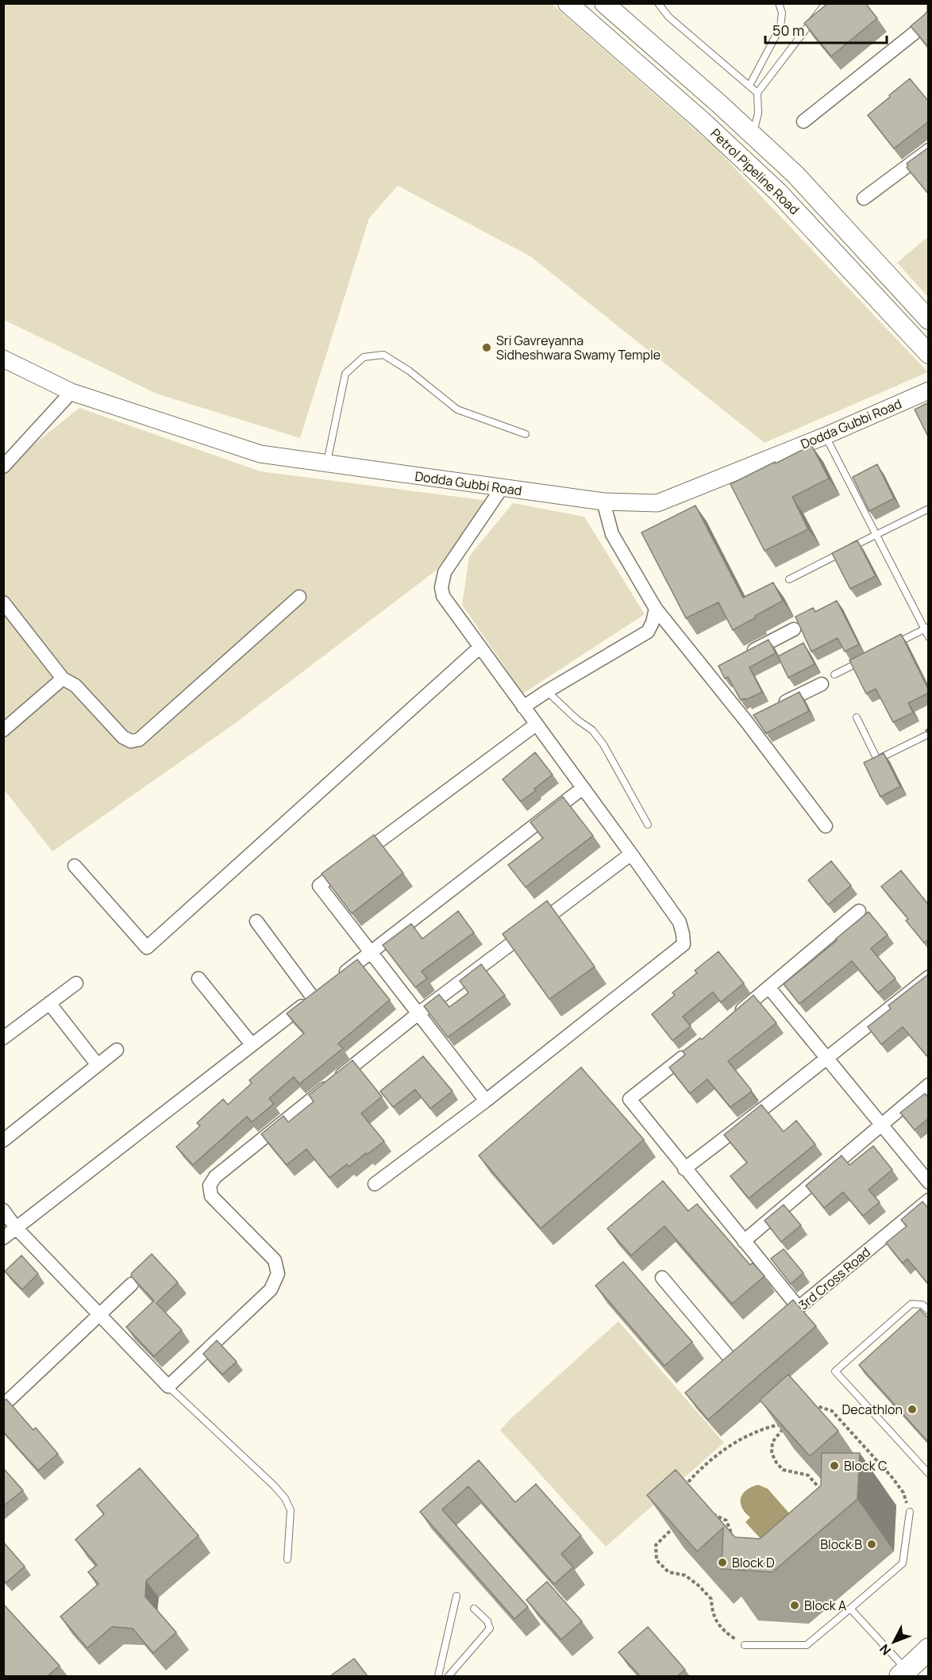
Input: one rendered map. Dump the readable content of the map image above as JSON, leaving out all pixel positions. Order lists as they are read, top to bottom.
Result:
{
  "streets": {
    "main road": ["Petrol Pipeline Road"],
    "street": ["Dodda Gubbi Road", "3rd Cross Road"]
  },
  "places": [
    "Sri Gavreyanna Sidheshwara Swamy Temple",
    "Decathlon",
    "Block C",
    "Block B",
    "Block D",
    "Block A"
  ],
  "scale_bar": "50 m",
  "north": "bottom left"
}
